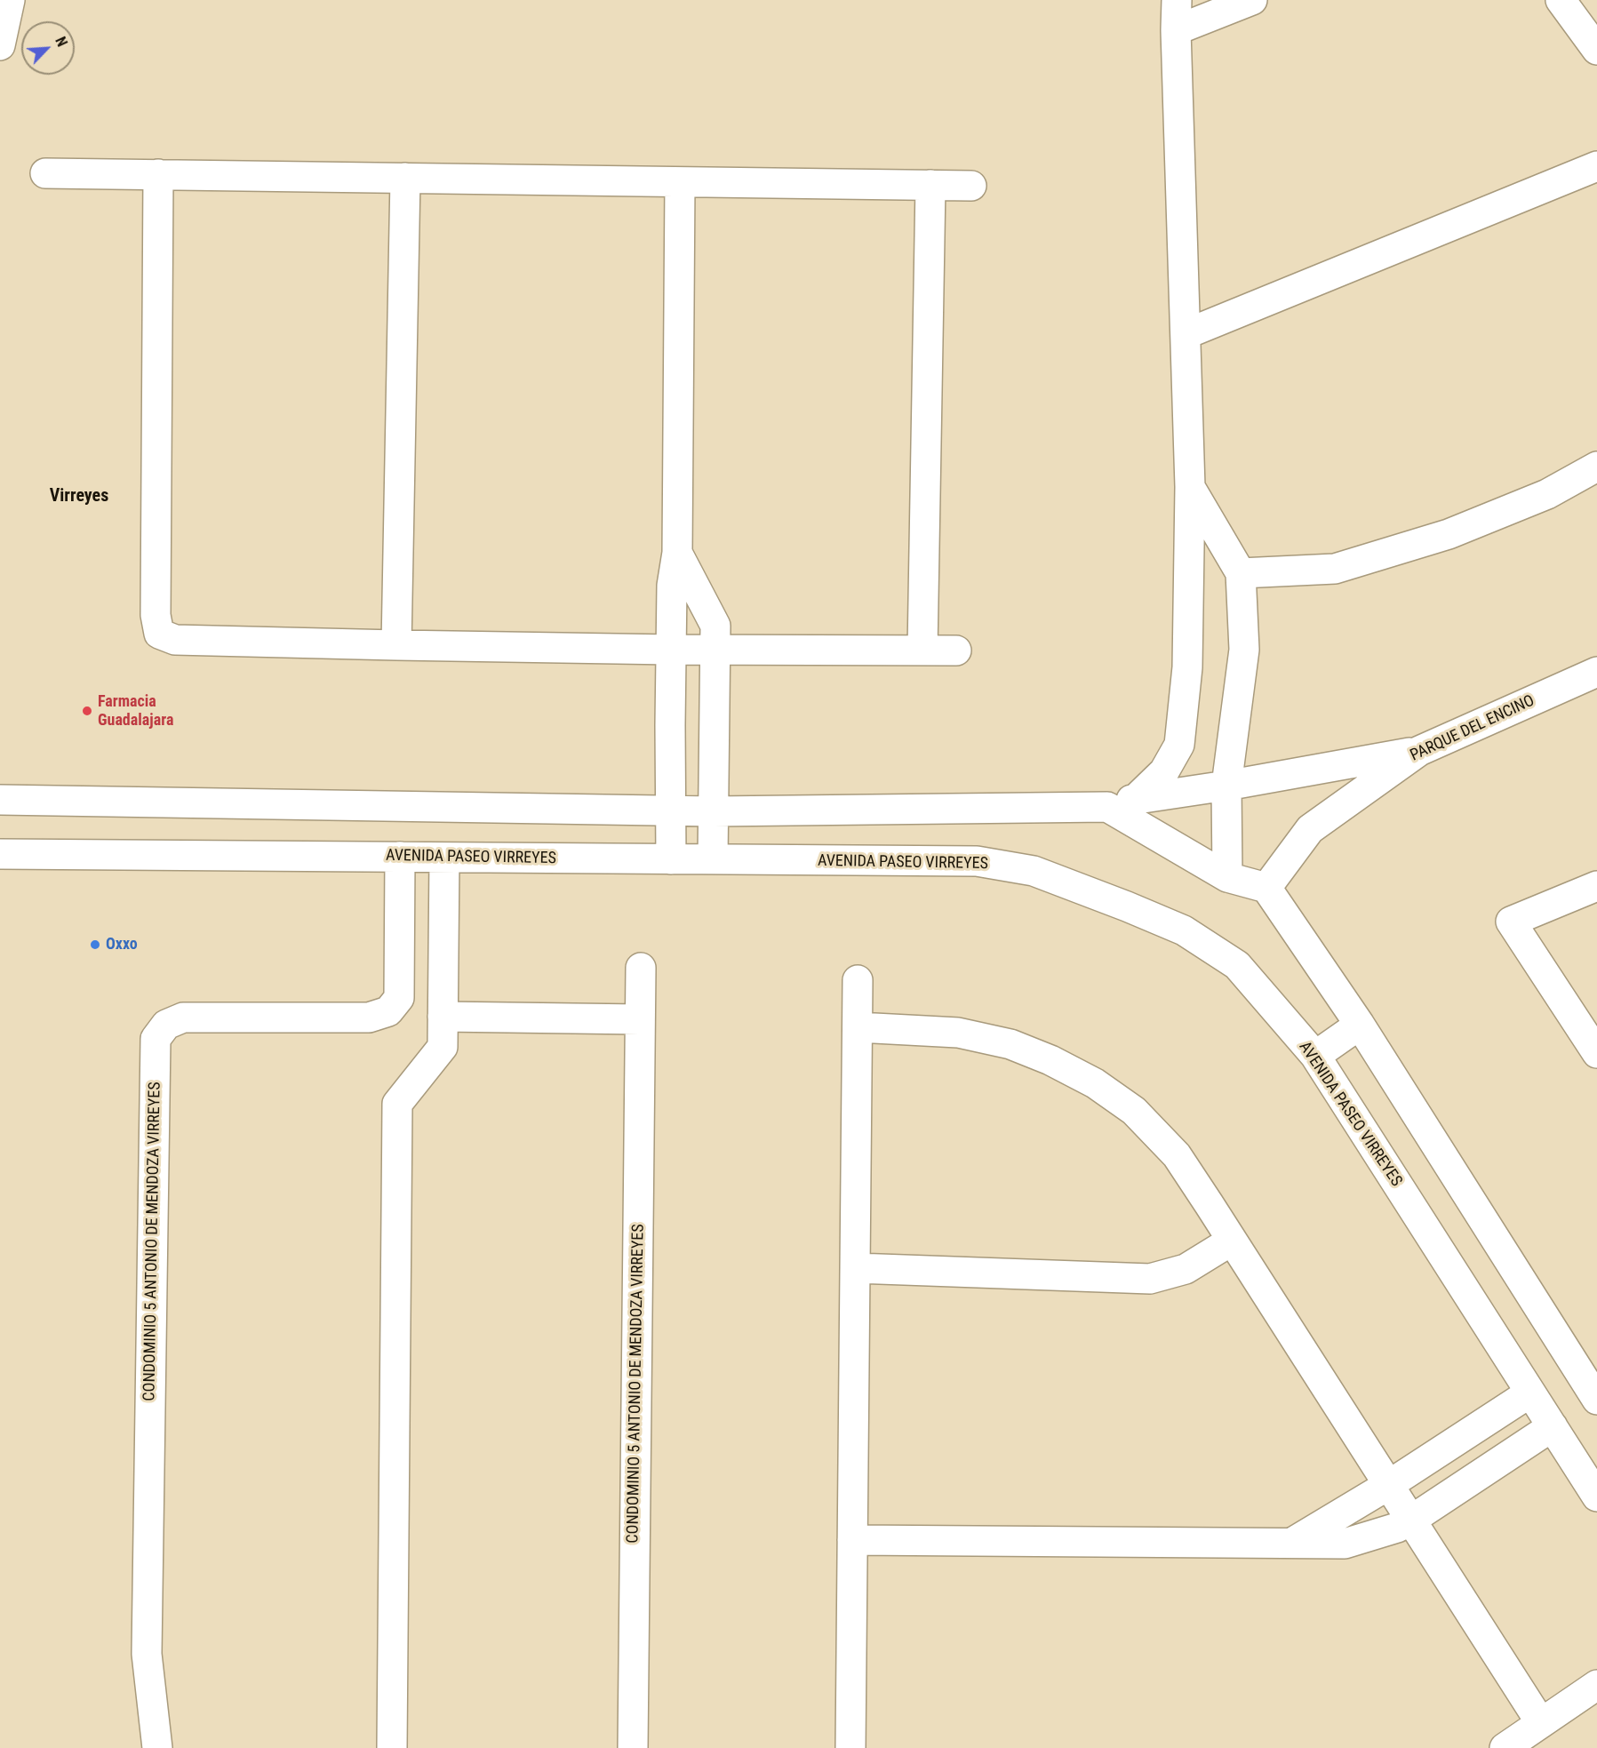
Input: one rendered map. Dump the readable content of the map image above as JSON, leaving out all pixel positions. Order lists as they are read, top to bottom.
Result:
{
  "streets": {
    "street": ["PARQUE DEL ENCINO", "AVENIDA PASEO VIRREYES", "CONDOMINIO 5 ANTONIO DE MENDOZA VIRREYES"]
  },
  "crossings": [
    ["AVENIDA PASEO VIRREYES", "CONDOMINIO 5 ANTONIO DE MENDOZA VIRREYES"]
  ],
  "districts": ["Virreyes"],
  "places": ["Farmacia Guadalajara", "Oxxo"],
  "north": "top right"
}
